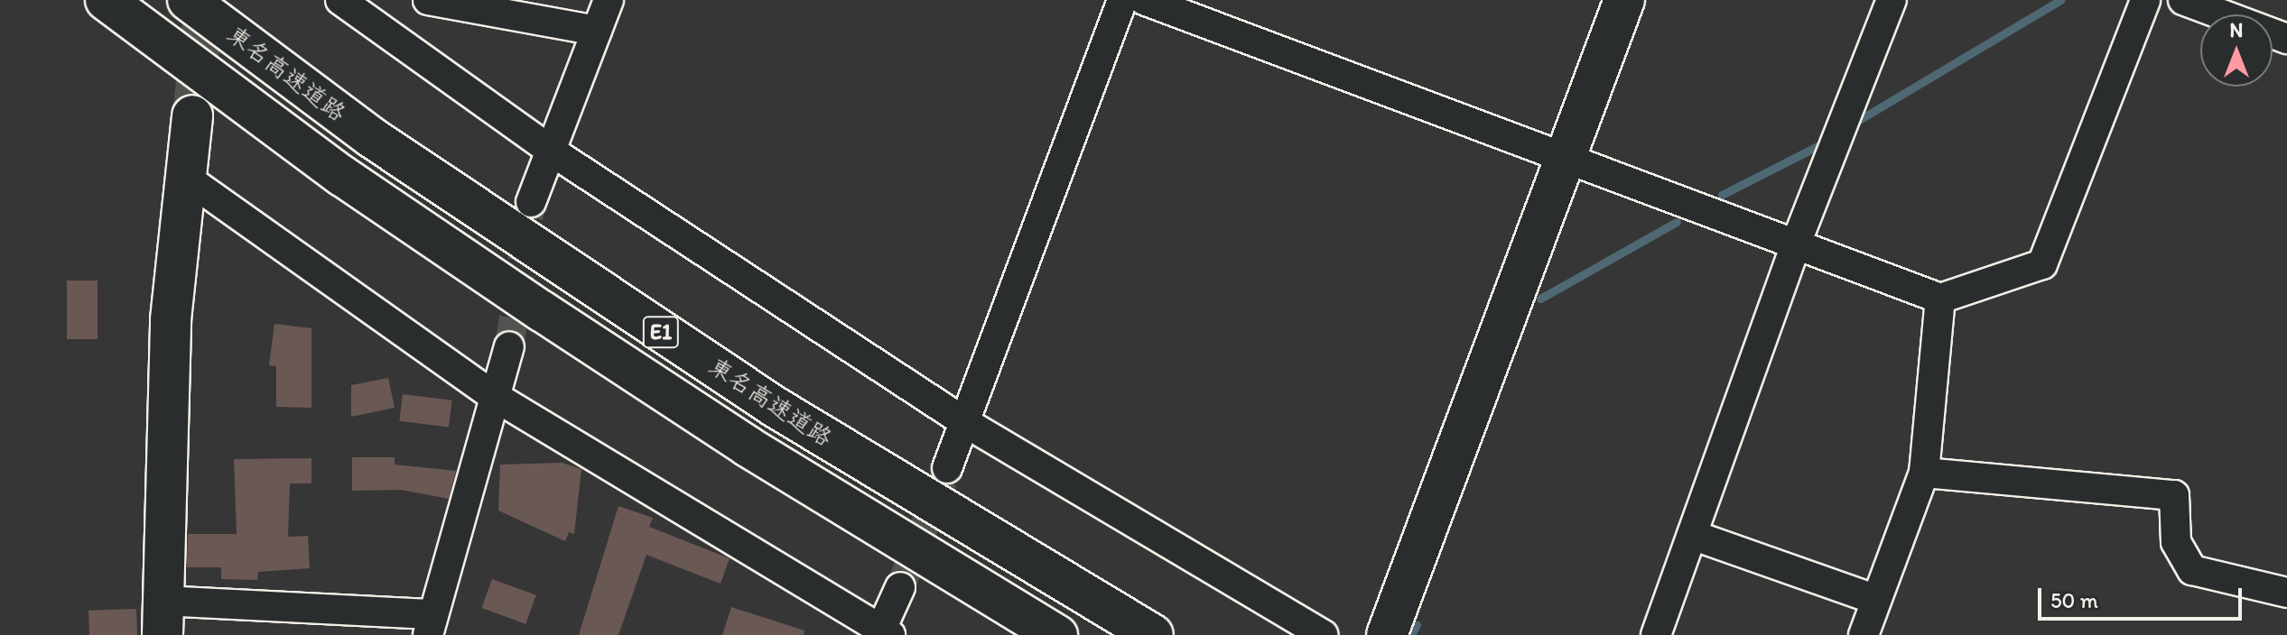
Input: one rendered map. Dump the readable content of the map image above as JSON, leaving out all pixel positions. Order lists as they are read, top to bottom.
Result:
{
  "streets": {
    "main road": ["東名高速道路", "E1"]
  },
  "scale_bar": "50 m",
  "north": "top"
}
